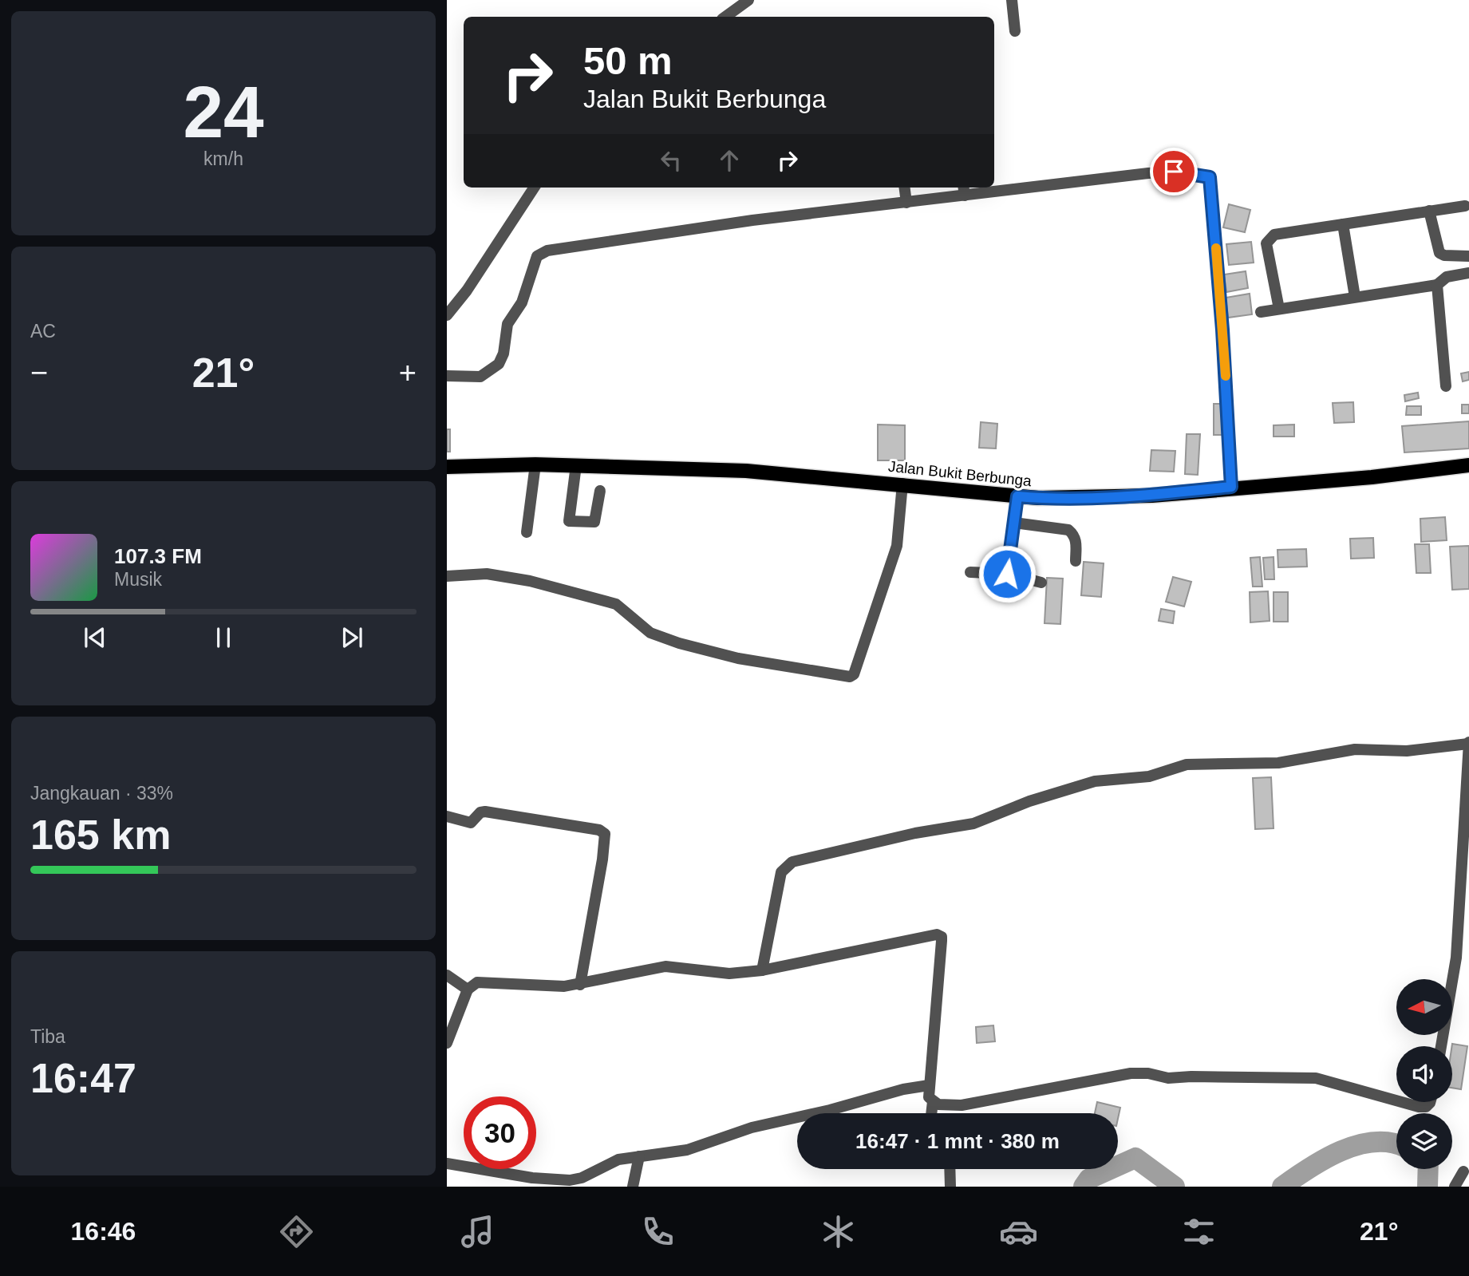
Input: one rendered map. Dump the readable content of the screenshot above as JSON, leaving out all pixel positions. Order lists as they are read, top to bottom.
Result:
{
  "streets": {
    "main road": ["Jalan Bukit Berbunga"]
  },
  "north": "left",
  "page": {
    "tile": [
      ["24", "km/h"],
      "AC",
      ["Jangkauan · 33%", "165 km"],
      ["Tiba", "16:47"]
    ],
    "turn": ["50 m", "Jalan Bukit Berbunga"],
    "heat": ["−", "21°", "+"],
    "song": ["107.3 FM", "Musik"],
    "limit": "30",
    "trip": "16:47 · 1 mnt · 380 m",
    "tabs": ["16:46", "21°"]
  }
}
